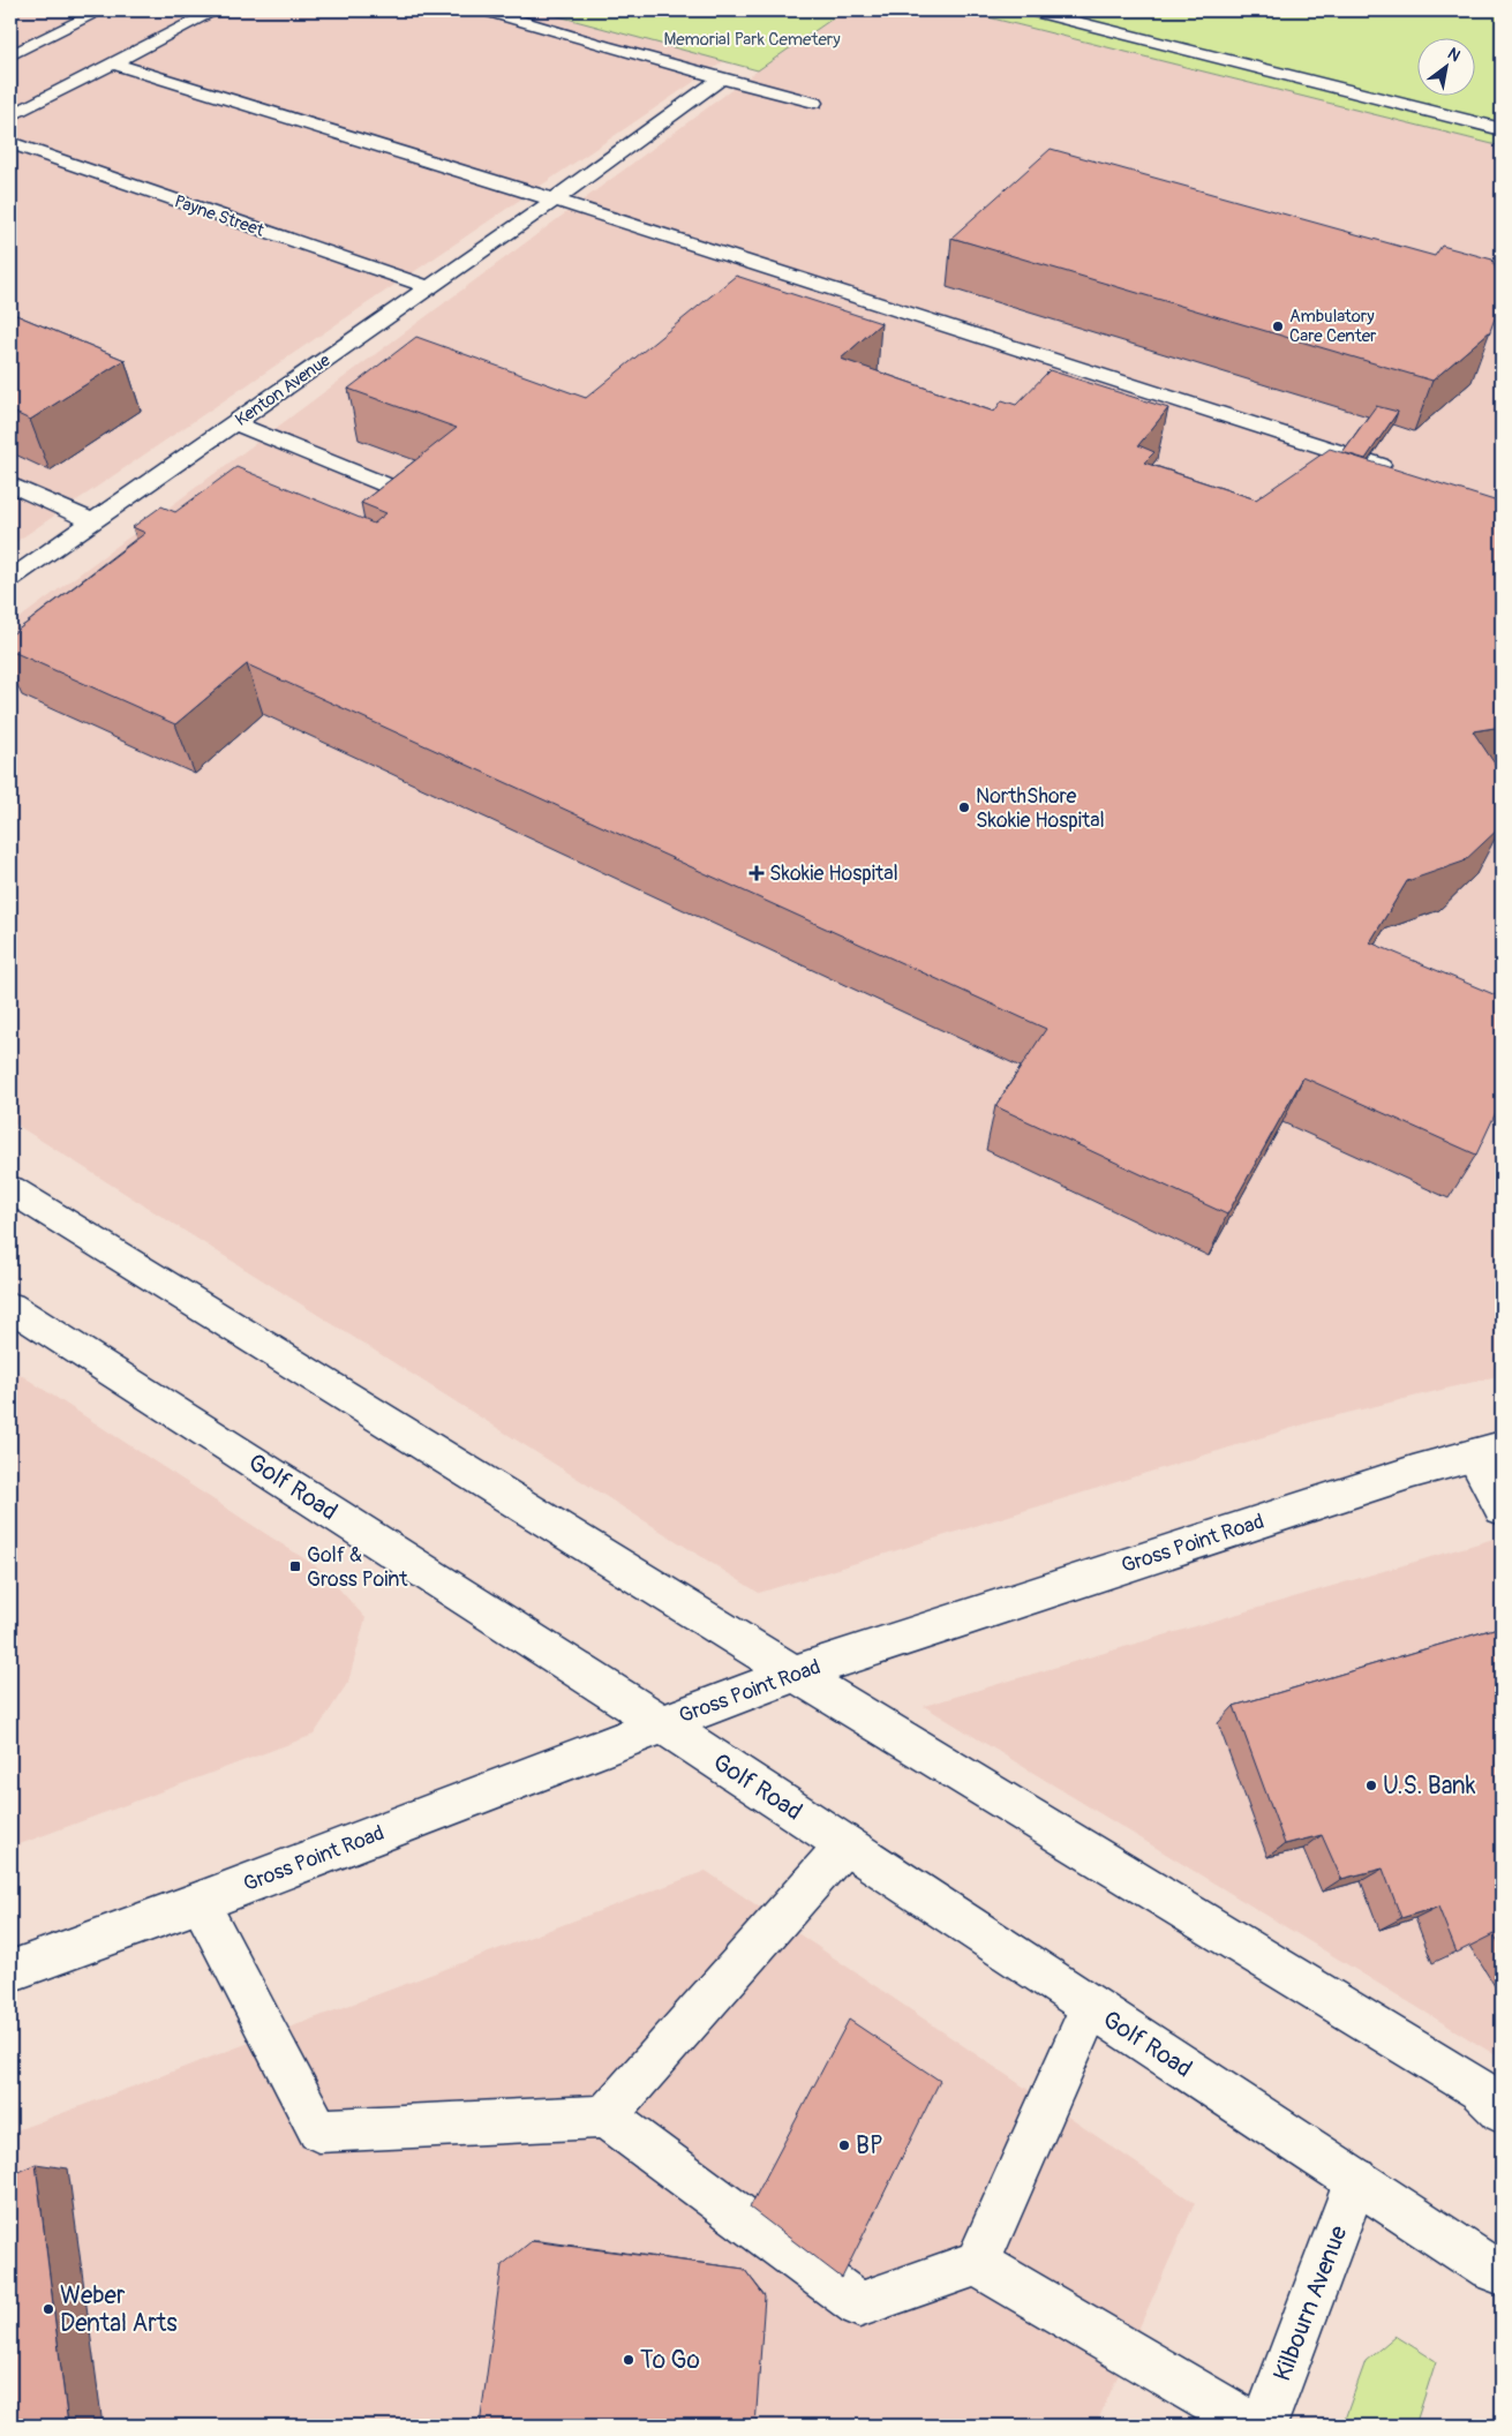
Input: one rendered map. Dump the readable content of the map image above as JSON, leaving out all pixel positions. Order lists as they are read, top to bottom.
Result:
{
  "streets": {
    "main road": [
      "Payne Street",
      "Kenton Avenue",
      "Golf Road",
      "Gross Point Road",
      "Kilbourn Avenue"
    ]
  },
  "crossings": [
    ["Payne Street", "Kenton Avenue"],
    ["Golf Road", "Gross Point Road"],
    ["Golf Road", "Kilbourn Avenue"]
  ],
  "parks": ["Memorial Park Cemetery"],
  "places": {
    "other": [
      "Ambulatory Care Center",
      "NorthShore Skokie Hospital",
      "U.S. Bank",
      "BP",
      "Weber Dental Arts",
      "To Go"
    ],
    "health": ["Skokie Hospital"],
    "transit": ["Golf & Gross Point"]
  },
  "north": "top right"
}
